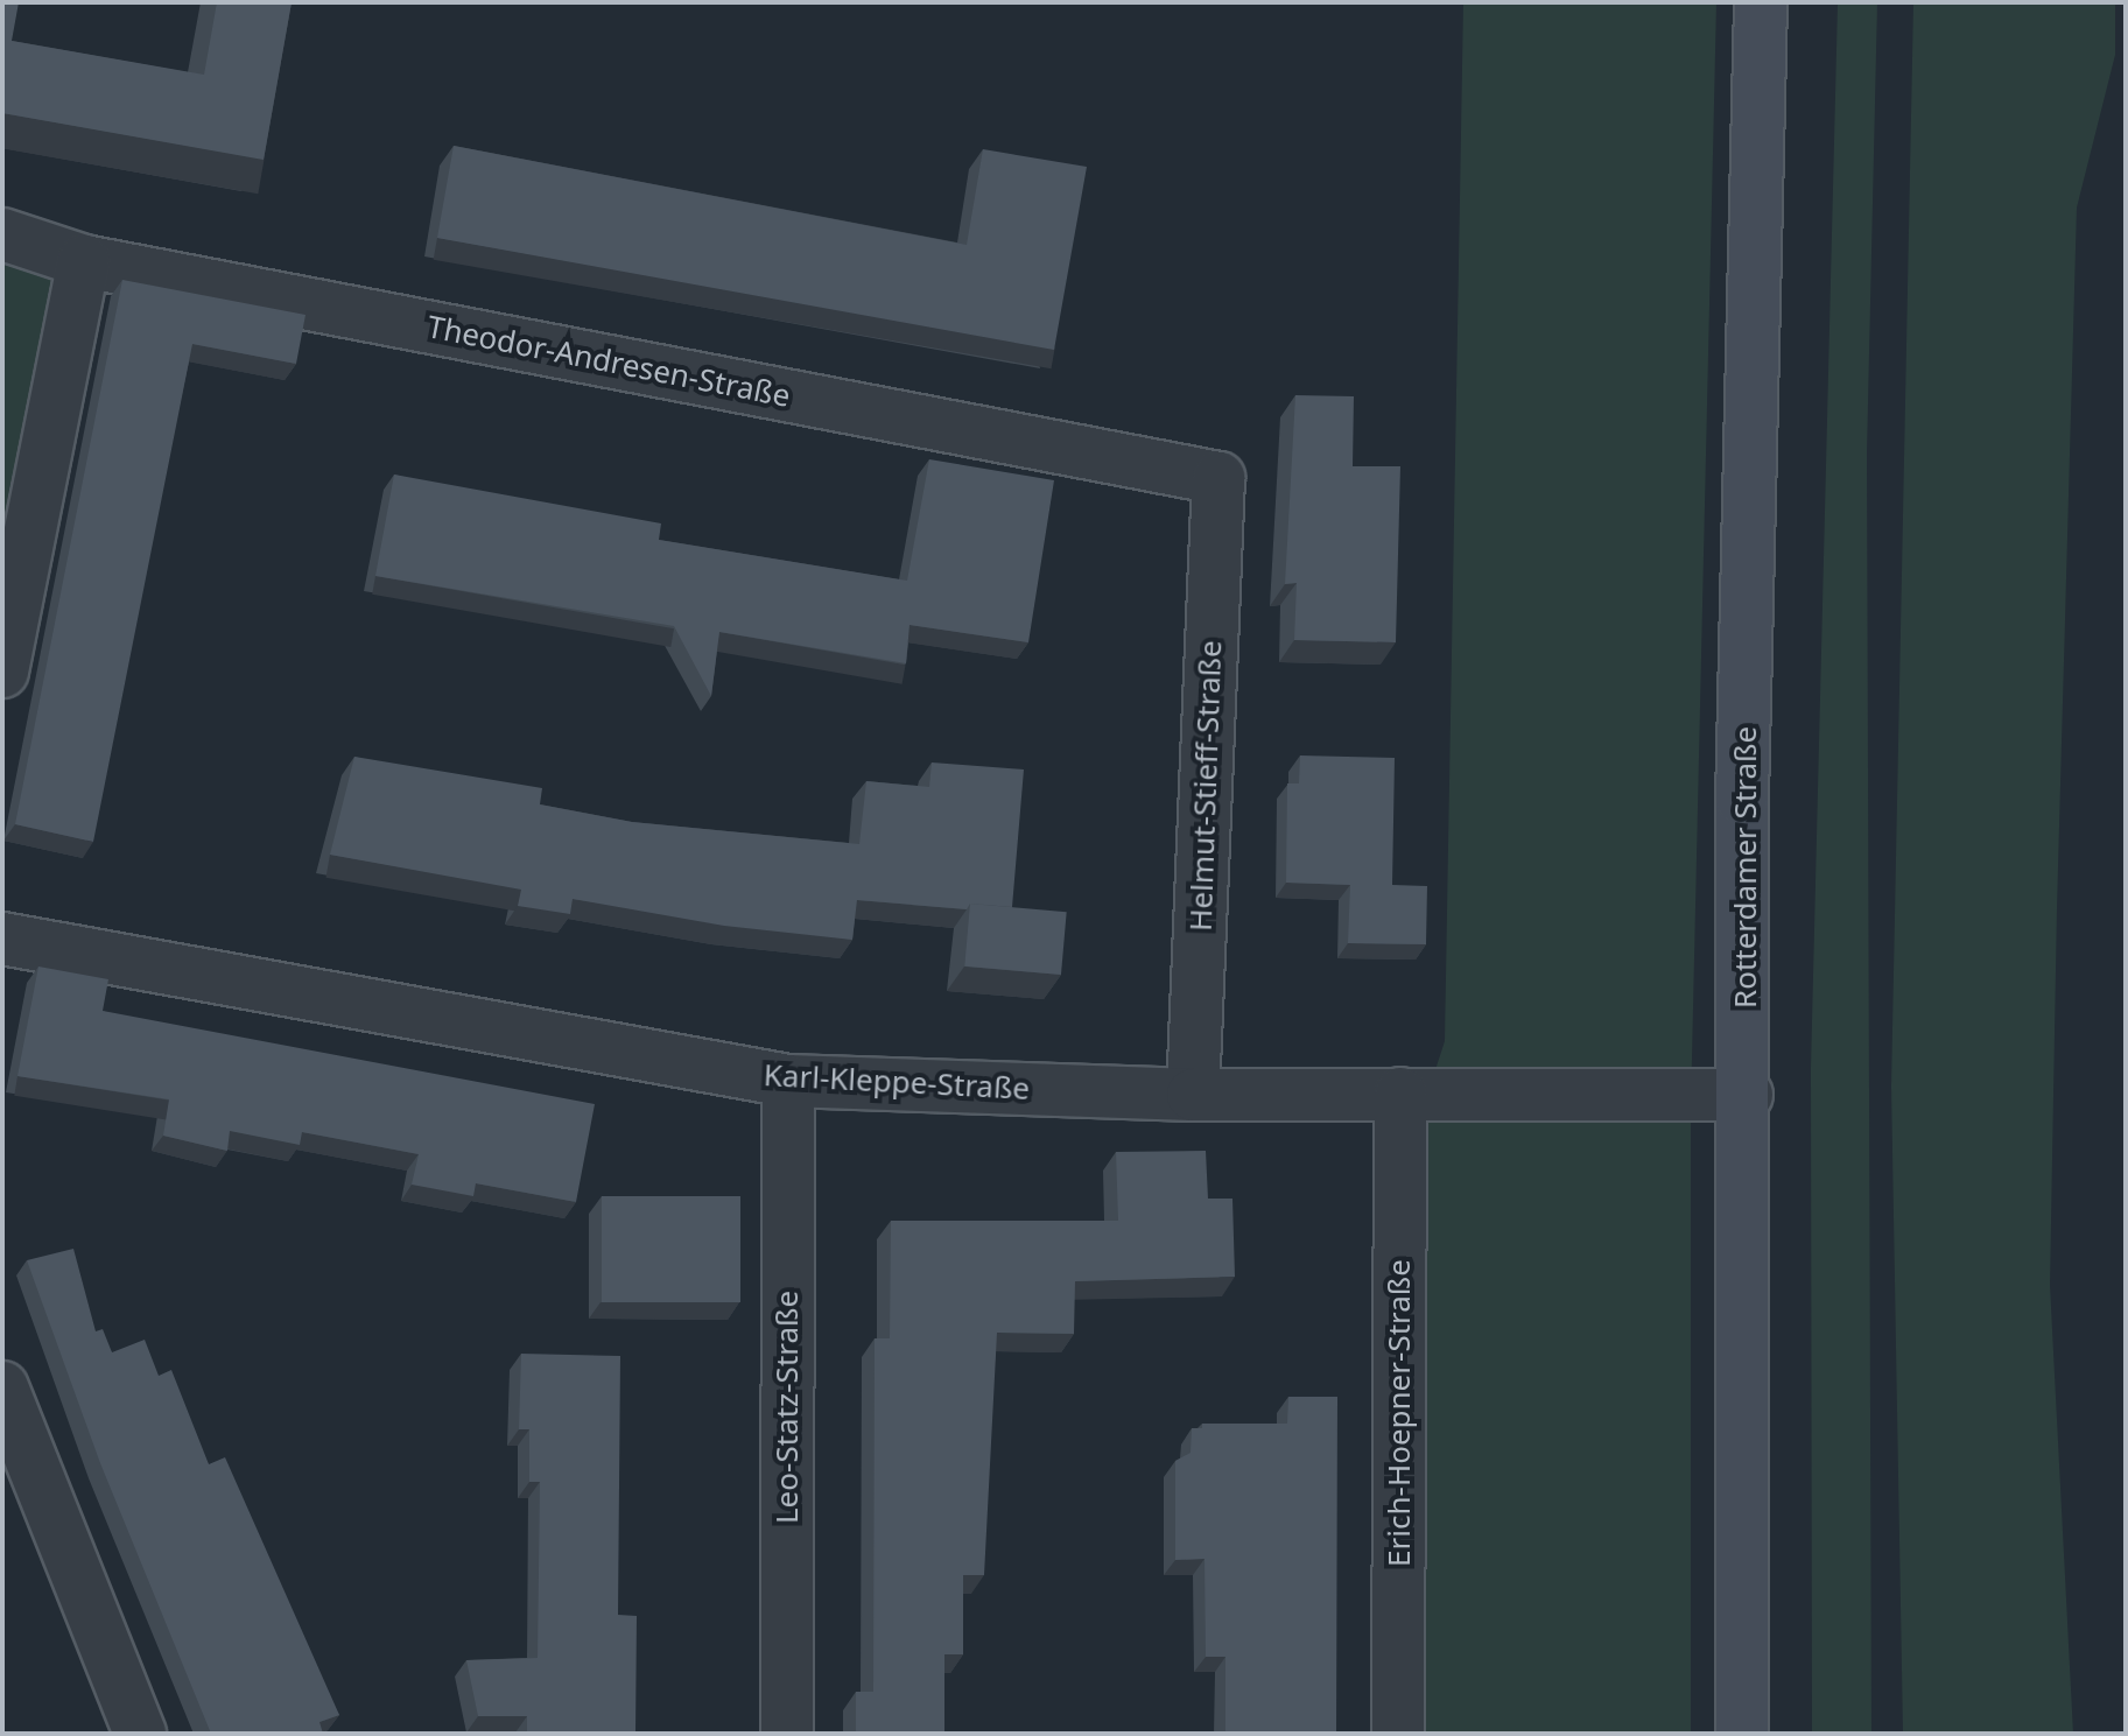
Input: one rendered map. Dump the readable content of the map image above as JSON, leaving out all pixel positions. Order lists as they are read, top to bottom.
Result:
{
  "streets": {
    "street": [
      "Theodor-Andresen-Straße",
      "Helmut-Stieff-Straße",
      "Rotterdamer Straße",
      "Karl-Kleppe-Straße",
      "Leo-Statz-Straße",
      "Erich-Hoepner-Straße"
    ]
  },
  "crossings": [
    ["Theodor-Andresen-Straße", "Helmut-Stieff-Straße"],
    ["Helmut-Stieff-Straße", "Karl-Kleppe-Straße"],
    ["Rotterdamer Straße", "Karl-Kleppe-Straße"],
    ["Karl-Kleppe-Straße", "Leo-Statz-Straße"],
    ["Karl-Kleppe-Straße", "Erich-Hoepner-Straße"]
  ]
}
